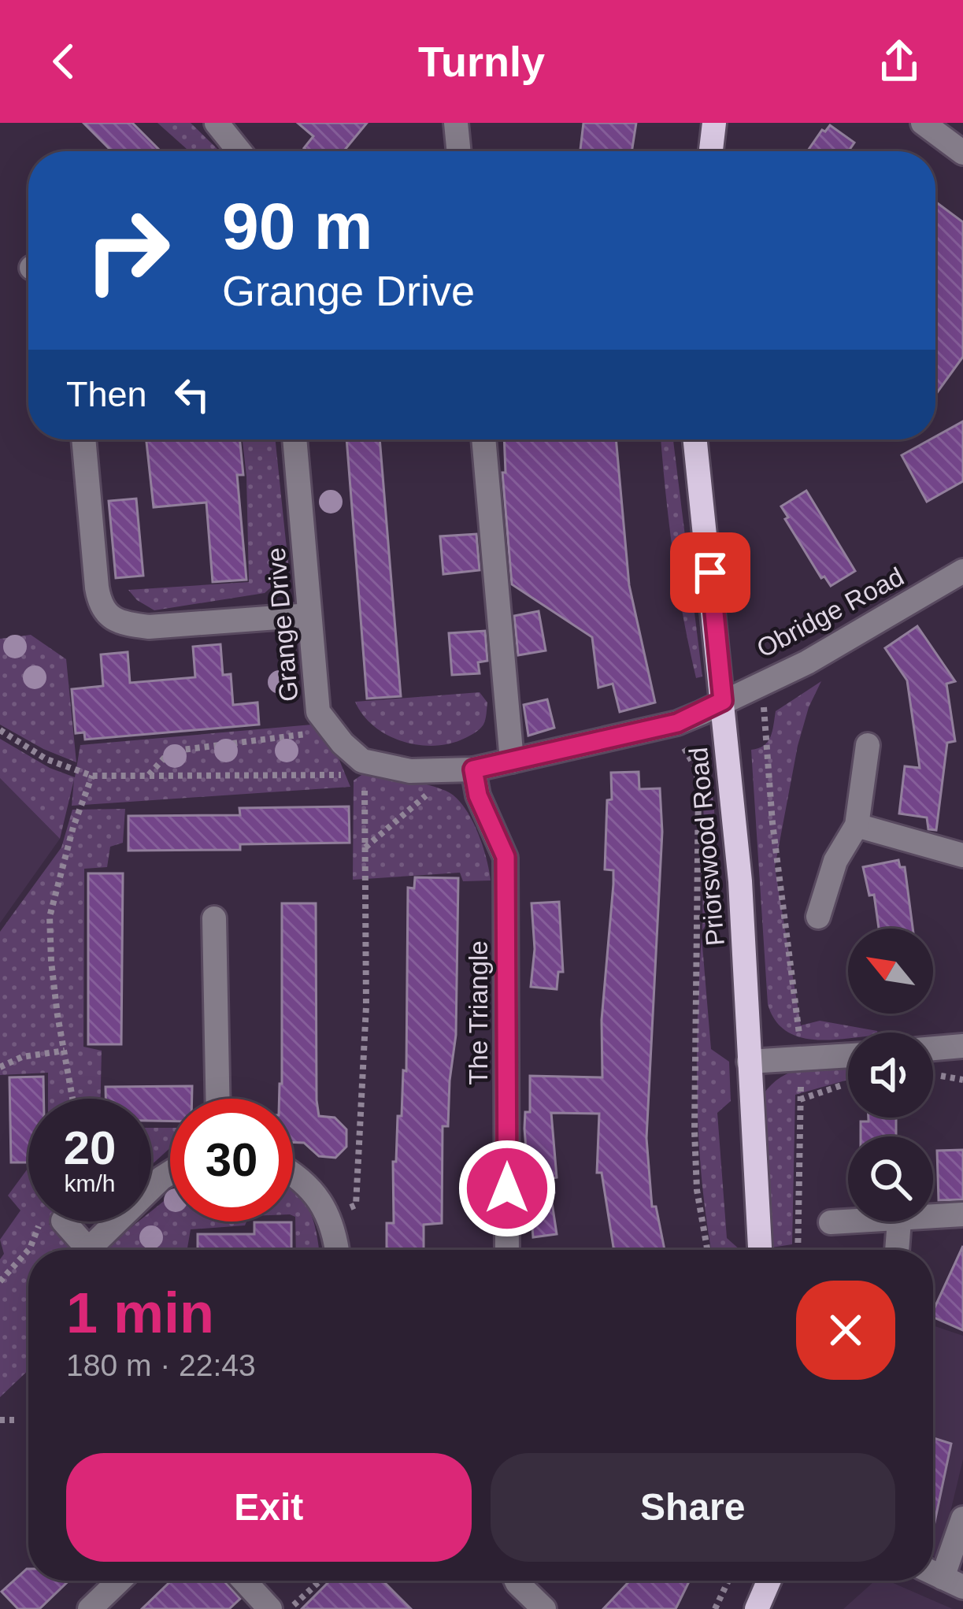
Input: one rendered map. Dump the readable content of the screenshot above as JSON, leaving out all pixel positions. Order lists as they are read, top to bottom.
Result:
{
  "streets": {
    "main road": ["Priorswood Road"],
    "street": ["Obridge Road", "Grange Drive", "The Triangle"]
  },
  "crossings": [
    ["Obridge Road", "Grange Drive"],
    ["Obridge Road", "Priorswood Road"],
    ["Grange Drive", "Priorswood Road"],
    ["Grange Drive", "The Triangle"]
  ],
  "north": "top left",
  "page": {
    "header": "Turnly",
    "turn": ["90 m", "Grange Drive"],
    "then": "Then",
    "speed": "20 km/h",
    "limit": "30",
    "heading": ["1 min", "180 m · 22:43"],
    "buttons": ["Exit", "Share"]
  }
}
